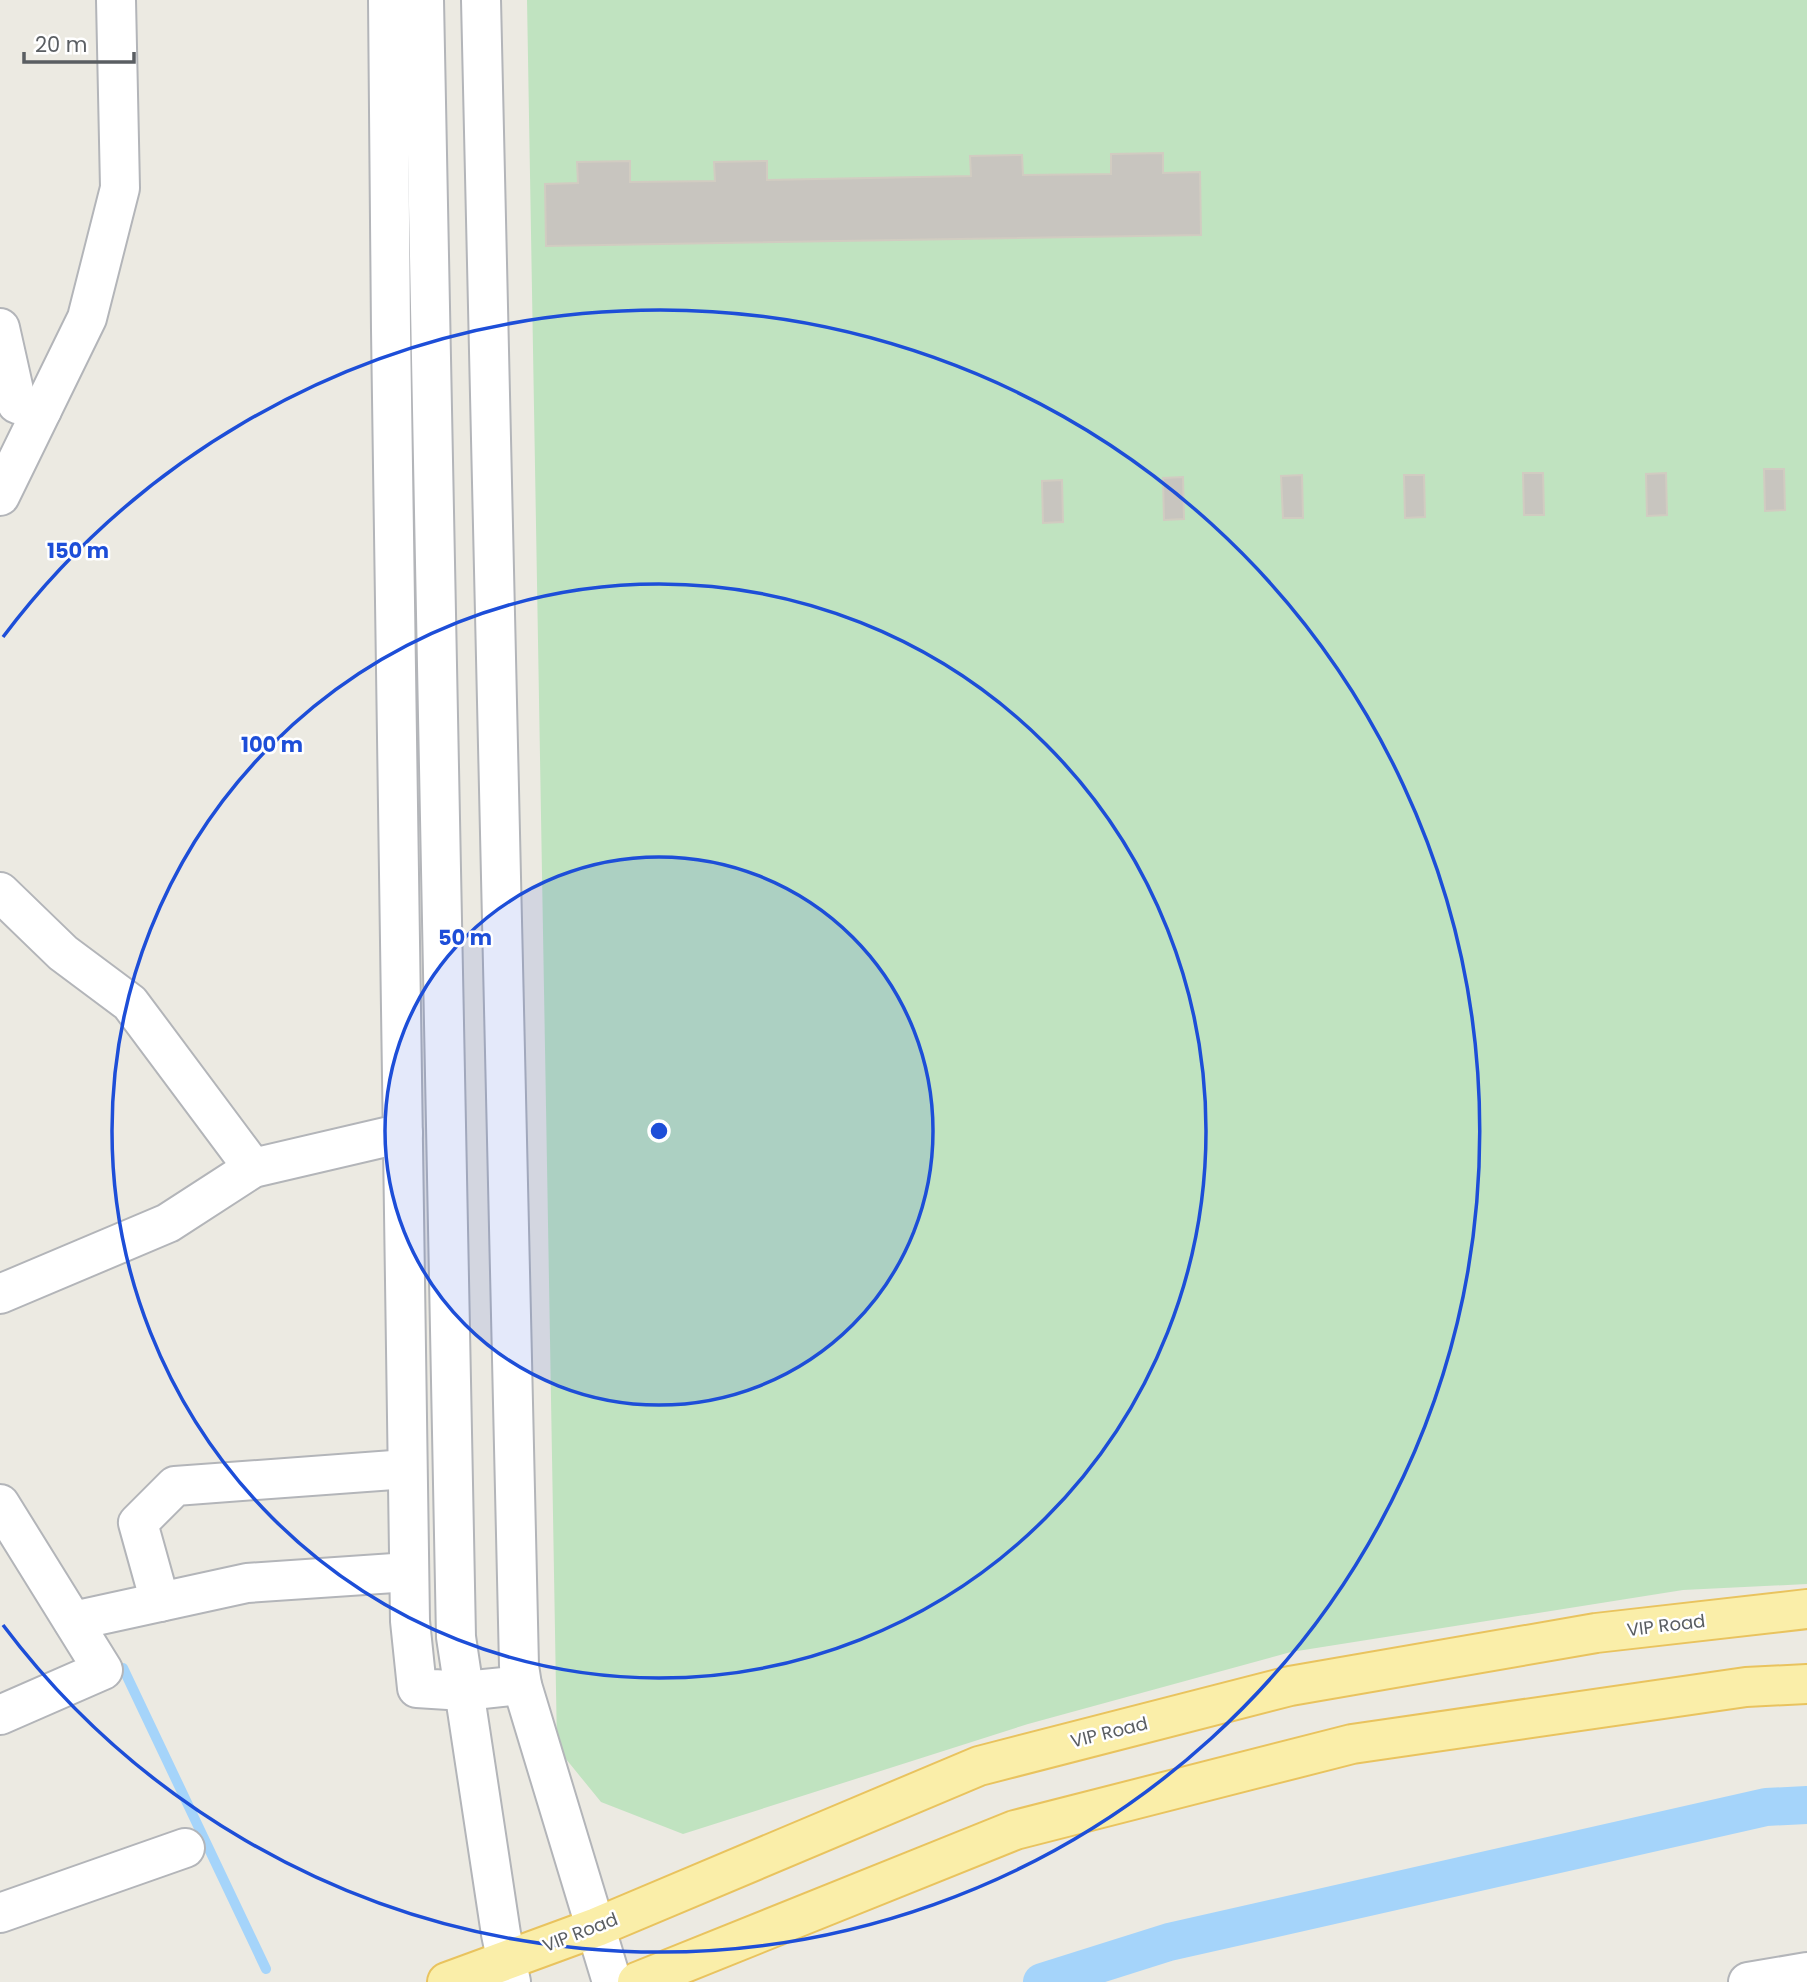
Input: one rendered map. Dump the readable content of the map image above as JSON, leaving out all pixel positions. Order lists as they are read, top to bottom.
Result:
{
  "streets": {
    "main road": ["VIP Road"]
  },
  "scale_bar": "20 m",
  "rings": ["150 m", "100 m", "50 m"]
}
